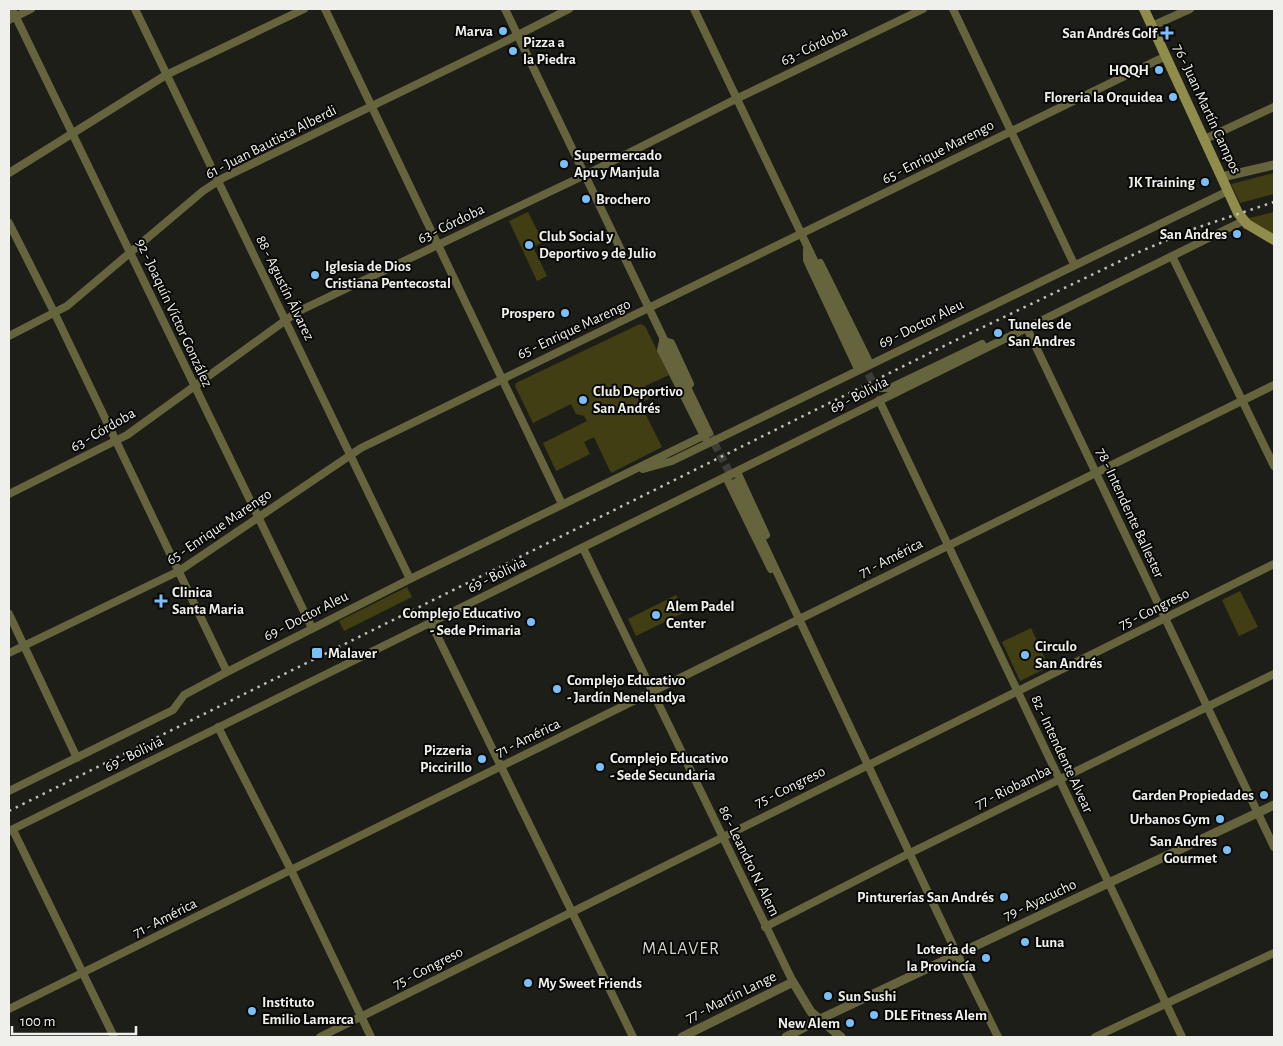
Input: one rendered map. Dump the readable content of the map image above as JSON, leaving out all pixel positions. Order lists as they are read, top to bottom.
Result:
{
  "streets": {
    "main road": ["76 - Juan Martín Campos"],
    "street": [
      "63 - Córdoba",
      "61 - Juan Bautista Alberdi",
      "65 - Enrique Marengo",
      "88 - Agustín Álvarez",
      "92 - Joaquín Víctor González",
      "69 - Doctor Aleu",
      "69 - Bolivia",
      "78 - Intendente Ballester",
      "71 - América",
      "75 - Congreso",
      "82 - Intendente Alvear",
      "77 - Riobamba",
      "86 - Leandro N. Alem",
      "79 - Ayacucho",
      "77 - Martín Lange"
    ]
  },
  "crossings": [
    ["63 - Córdoba", "88 - Agustín Álvarez"],
    ["63 - Córdoba", "92 - Joaquín Víctor González"],
    ["76 - Juan Martín Campos", "65 - Enrique Marengo"],
    ["76 - Juan Martín Campos", "69 - Doctor Aleu"],
    ["76 - Juan Martín Campos", "69 - Bolivia"],
    ["61 - Juan Bautista Alberdi", "88 - Agustín Álvarez"],
    ["61 - Juan Bautista Alberdi", "92 - Joaquín Víctor González"],
    ["65 - Enrique Marengo", "88 - Agustín Álvarez"],
    ["65 - Enrique Marengo", "92 - Joaquín Víctor González"],
    ["88 - Agustín Álvarez", "69 - Doctor Aleu"],
    ["92 - Joaquín Víctor González", "69 - Doctor Aleu"],
    ["69 - Bolivia", "78 - Intendente Ballester"],
    ["69 - Bolivia", "82 - Intendente Alvear"],
    ["69 - Bolivia", "86 - Leandro N. Alem"],
    ["78 - Intendente Ballester", "71 - América"],
    ["78 - Intendente Ballester", "75 - Congreso"],
    ["78 - Intendente Ballester", "77 - Riobamba"],
    ["78 - Intendente Ballester", "79 - Ayacucho"],
    ["71 - América", "82 - Intendente Alvear"],
    ["71 - América", "86 - Leandro N. Alem"],
    ["75 - Congreso", "82 - Intendente Alvear"],
    ["75 - Congreso", "86 - Leandro N. Alem"],
    ["82 - Intendente Alvear", "77 - Riobamba"],
    ["82 - Intendente Alvear", "79 - Ayacucho"],
    ["77 - Riobamba", "86 - Leandro N. Alem"],
    ["86 - Leandro N. Alem", "79 - Ayacucho"],
    ["86 - Leandro N. Alem", "77 - Martín Lange"]
  ],
  "districts": ["MALAVER"],
  "places": {
    "other": [
      "Marva",
      "Pizza a la Piedra",
      "HQQH",
      "Floreria la Orquidea",
      "Supermercado Apu y Manjula",
      "JK Training",
      "Brochero",
      "San Andres",
      "Club Social y Deportivo 9 de Julio",
      "Iglesia de Dios Cristiana Pentecostal",
      "Prospero",
      "Tuneles de San Andres",
      "Club Deportivo San Andrés",
      "Alem Padel Center",
      "Complejo Educativo - Sede Primaria",
      "Circulo San Andrés",
      "Complejo Educativo - Jardín Nenelandya",
      "Pizzeria Piccirillo",
      "Complejo Educativo - Sede Secundaria",
      "Garden Propiedades",
      "Urbanos Gym",
      "San Andres Gourmet",
      "Pinturerías San Andrés",
      "Luna",
      "Lotería de la Provincía",
      "My Sweet Friends",
      "Sun Sushi",
      "Instituto Emilio Lamarca",
      "DLE Fitness Alem",
      "New Alem"
    ],
    "health": ["San Andrés Golf", "Clinica Santa Maria"],
    "transit": ["Malaver"]
  },
  "scale_bar": "100 m"
}
